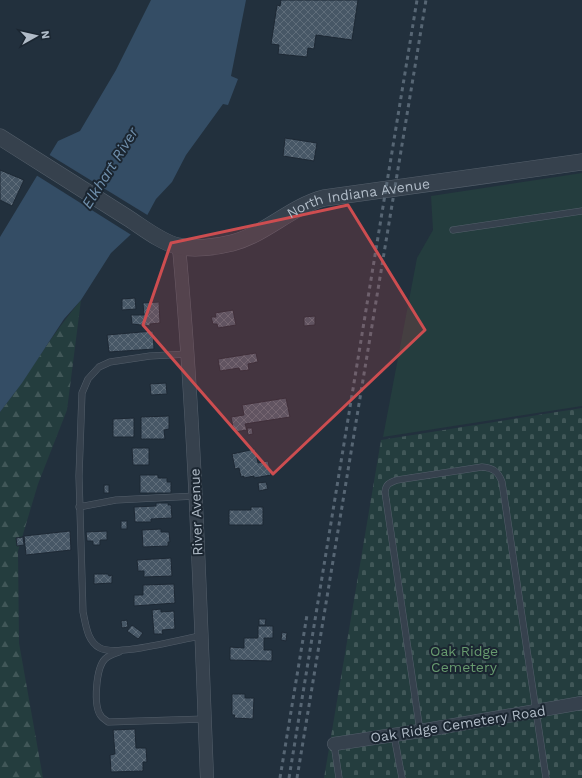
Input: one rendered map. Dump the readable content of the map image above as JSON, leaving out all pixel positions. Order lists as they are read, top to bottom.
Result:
{
  "streets": {
    "street": ["North Indiana Avenue", "River Avenue", "Oak Ridge Cemetery Road"]
  },
  "crossings": [
    ["North Indiana Avenue", "River Avenue"]
  ],
  "water": ["Elkhart River"],
  "parks": ["Oak Ridge Cemetery"],
  "north": "right"
}
